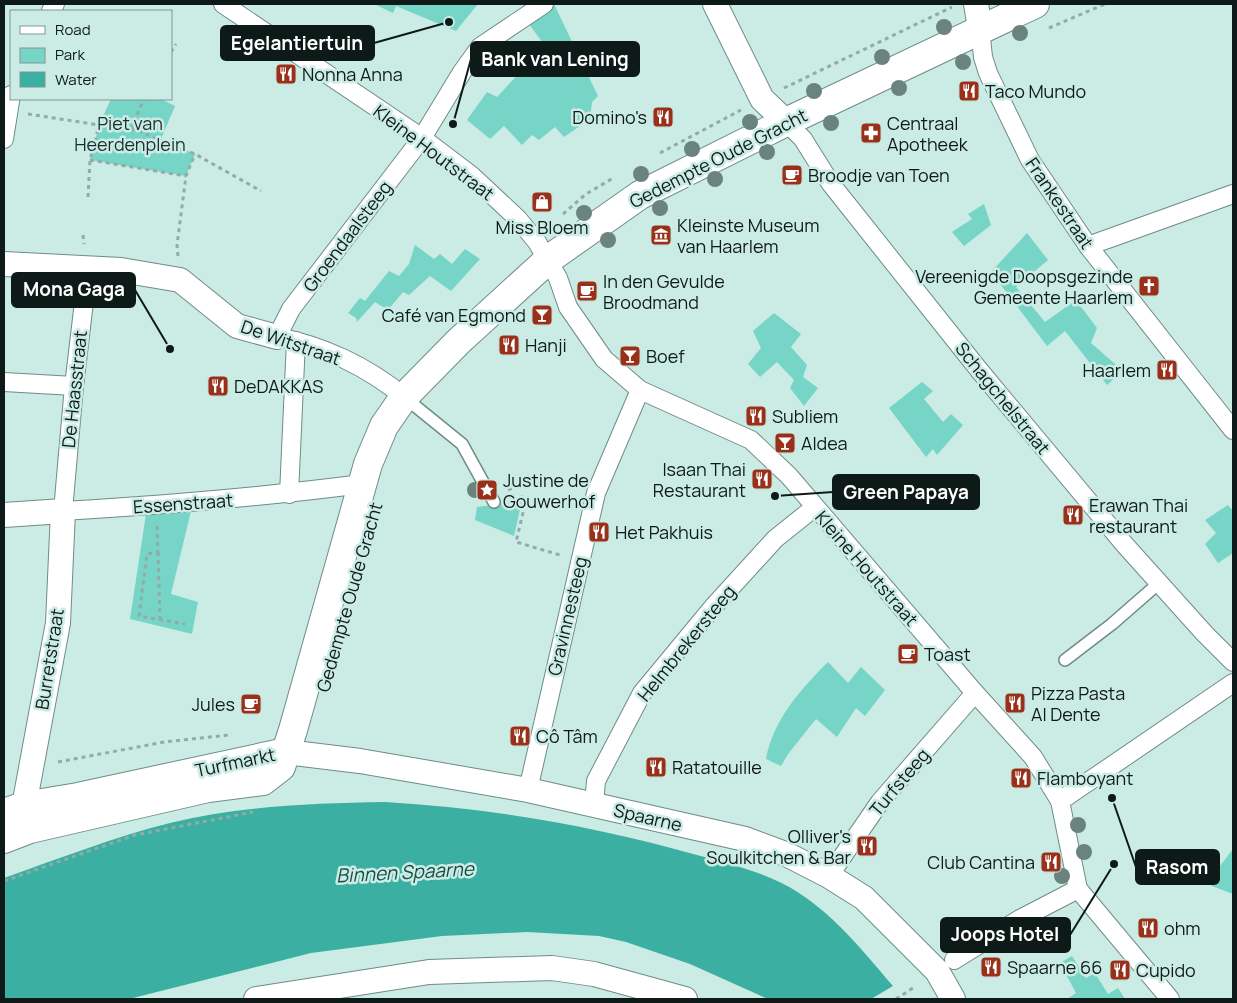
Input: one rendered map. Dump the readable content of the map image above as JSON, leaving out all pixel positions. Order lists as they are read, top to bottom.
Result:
{
  "streets": {
    "street": [
      "Kleine Houtstraat",
      "Gedempte Oude Gracht",
      "Frankestraat",
      "Groendaalsteeg",
      "De Witstraat",
      "De Haasstraat",
      "Schagchelstraat",
      "Essenstraat",
      "Gravinnesteeg",
      "Helmbrekersteeg",
      "Burretstraat",
      "Turfmarkt",
      "Turfsteeg",
      "Spaarne"
    ]
  },
  "crossings": [
    ["Kleine Houtstraat", "Gedempte Oude Gracht"],
    ["Kleine Houtstraat", "Groendaalsteeg"],
    ["Kleine Houtstraat", "Gravinnesteeg"],
    ["Kleine Houtstraat", "Helmbrekersteeg"],
    ["Kleine Houtstraat", "Turfsteeg"],
    ["Gedempte Oude Gracht", "Frankestraat"],
    ["Gedempte Oude Gracht", "De Witstraat"],
    ["Gedempte Oude Gracht", "Schagchelstraat"],
    ["Gedempte Oude Gracht", "Essenstraat"],
    ["Gedempte Oude Gracht", "Turfmarkt"],
    ["Gedempte Oude Gracht", "Spaarne"],
    ["Groendaalsteeg", "De Witstraat"],
    ["De Witstraat", "De Haasstraat"],
    ["De Haasstraat", "Essenstraat"],
    ["De Haasstraat", "Burretstraat"],
    ["Essenstraat", "Burretstraat"],
    ["Gravinnesteeg", "Spaarne"],
    ["Helmbrekersteeg", "Spaarne"],
    ["Burretstraat", "Turfmarkt"],
    ["Turfmarkt", "Spaarne"],
    ["Turfsteeg", "Spaarne"]
  ],
  "water": ["Binnen Spaarne"],
  "parks": ["Piet van Heerdenplein"],
  "places": {
    "other": [
      "Egelantiertuin",
      "Bank van Lening",
      "Mona Gaga",
      "Green Papaya",
      "Rasom",
      "Joops Hotel"
    ],
    "restaurant": [
      "Nonna Anna",
      "Taco Mundo",
      "Domino's",
      "Hanji",
      "Haarlem",
      "DeDAKKAS",
      "Subliem",
      "Isaan Thai Restaurant",
      "Erawan Thai restaurant",
      "Het Pakhuis",
      "Pizza Pasta Al Dente",
      "Cô Tâm",
      "Ratatouille",
      "Flamboyant",
      "Olliver's Soulkitchen & Bar",
      "Club Cantina",
      "ohm",
      "Spaarne 66",
      "Cupido"
    ],
    "pharmacy": ["Centraal Apotheek"],
    "cafe": [
      "Broodje van Toen",
      "In den Gevulde Broodmand",
      "Toast",
      "Jules"
    ],
    "shop": ["Miss Bloem"],
    "museum": ["Kleinste Museum van Haarlem"],
    "church": ["Vereenigde Doopsgezinde Gemeente Haarlem"],
    "bar": ["Café van Egmond", "Boef", "Aldea"],
    "place": ["Justine de Gouwerhof"]
  },
  "legend": ["Road", "Park", "Water"]
}
